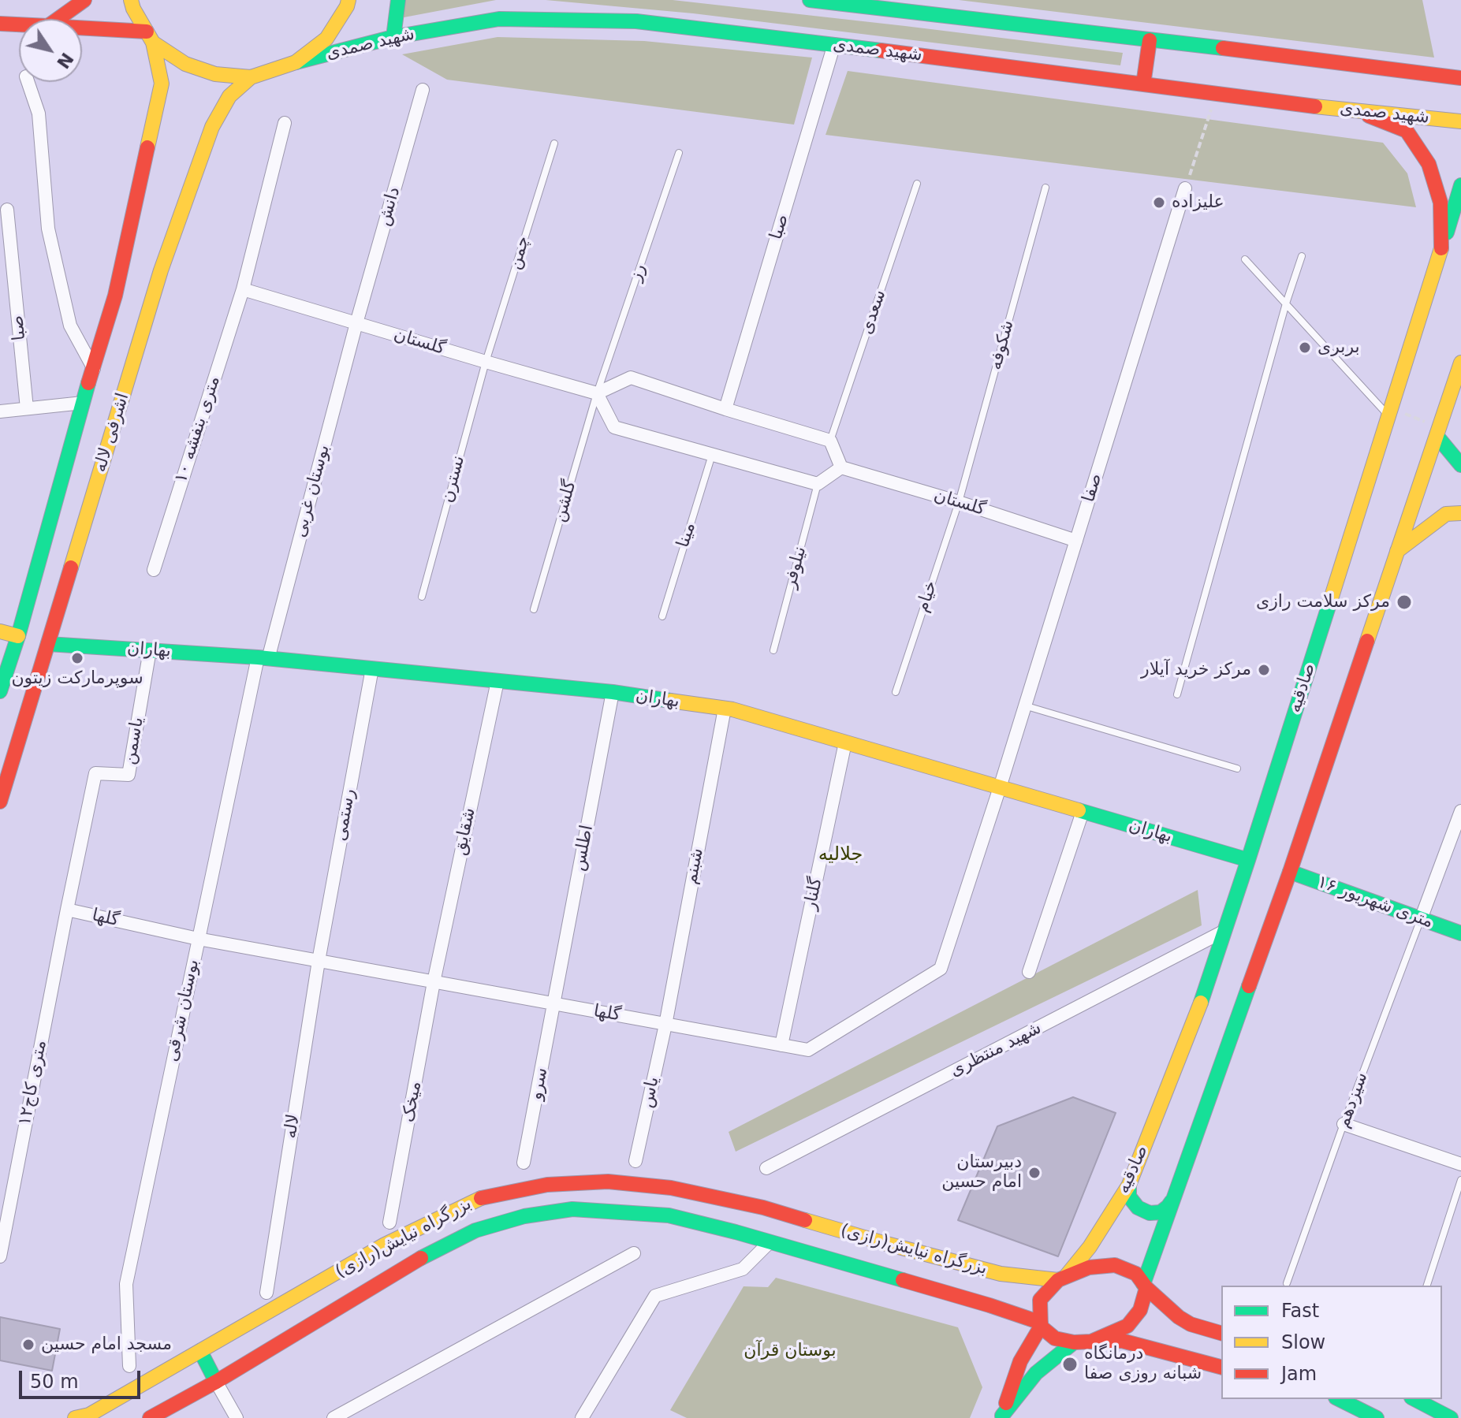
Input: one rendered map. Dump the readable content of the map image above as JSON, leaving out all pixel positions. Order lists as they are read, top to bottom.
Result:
{
  "streets": {
    "main road": [
      "شهید صمدی",
      "اشرفی لاله",
      "بهاران",
      "صادقیه",
      "۱۶ متری شهریور",
      "بزرگراه نیایش(رازی)"
    ],
    "street": [
      "دانش",
      "صبا",
      "گلستان",
      "۱۰ متری بنفشه",
      "صفا",
      "بوستان غربی",
      "یاسمن",
      "رستمی",
      "شقایق",
      "اطلس",
      "شبنم",
      "گلنار",
      "گلها",
      "بوستان شرقی",
      "شهید منتظری",
      "۱۲متری کاج",
      "سرو",
      "یاس",
      "میخک",
      "لاله"
    ],
    "lane": [
      "چمن",
      "رز",
      "سعدی",
      "شکوفه",
      "نسترن",
      "گلشن",
      "مینا",
      "نیلوفر",
      "خیام",
      "سیزدهم"
    ]
  },
  "crossings": [
    ["شهید صمدی", "صبا"],
    ["شهید صمدی", "اشرفی لاله"],
    ["شهید صمدی", "صادقیه"],
    ["دانش", "گلستان"],
    ["دانش", "بوستان غربی"],
    ["چمن", "گلستان"],
    ["چمن", "نسترن"],
    ["رز", "گلستان"],
    ["رز", "گلشن"],
    ["گلستان", "شکوفه"],
    ["گلستان", "۱۰ متری بنفشه"],
    ["گلستان", "نسترن"],
    ["گلستان", "صفا"],
    ["گلستان", "بوستان غربی"],
    ["گلستان", "گلشن"],
    ["گلستان", "خیام"],
    ["شکوفه", "خیام"],
    ["اشرفی لاله", "بهاران"],
    ["صفا", "بهاران"],
    ["صفا", "گلها"],
    ["بوستان غربی", "بهاران"],
    ["بوستان غربی", "بوستان شرقی"],
    ["بهاران", "صادقیه"],
    ["بهاران", "یاسمن"],
    ["بهاران", "رستمی"],
    ["بهاران", "شقایق"],
    ["بهاران", "اطلس"],
    ["بهاران", "شبنم"],
    ["بهاران", "گلنار"],
    ["بهاران", "گلها"],
    ["بهاران", "بوستان شرقی"],
    ["صادقیه", "شهید منتظری"],
    ["صادقیه", "بزرگراه نیایش(رازی)"],
    ["یاسمن", "گلها"],
    ["یاسمن", "۱۲متری کاج"],
    ["رستمی", "گلها"],
    ["رستمی", "لاله"],
    ["شقایق", "گلها"],
    ["شقایق", "میخک"],
    ["اطلس", "گلها"],
    ["اطلس", "سرو"],
    ["شبنم", "گلها"],
    ["شبنم", "یاس"],
    ["گلنار", "گلها"],
    ["۱۶ متری شهریور", "سیزدهم"],
    ["گلها", "بوستان شرقی"],
    ["گلها", "۱۲متری کاج"],
    ["گلها", "سرو"],
    ["گلها", "یاس"],
    ["گلها", "میخک"],
    ["گلها", "لاله"]
  ],
  "districts": ["جلالیه"],
  "parks": ["بوستان قرآن"],
  "places": [
    "علیزاده",
    "بربری",
    "مرکز سلامت رازی",
    "سوپرمارکت زیتون",
    "مرکز خرید آیلار",
    "دبیرستان امام حسین",
    "مسجد امام حسین",
    "درمانگاه شبانه روزی صفا"
  ],
  "legend": ["Fast", "Slow", "Jam"],
  "scale_bar": "50 m",
  "north": "bottom right"
}
